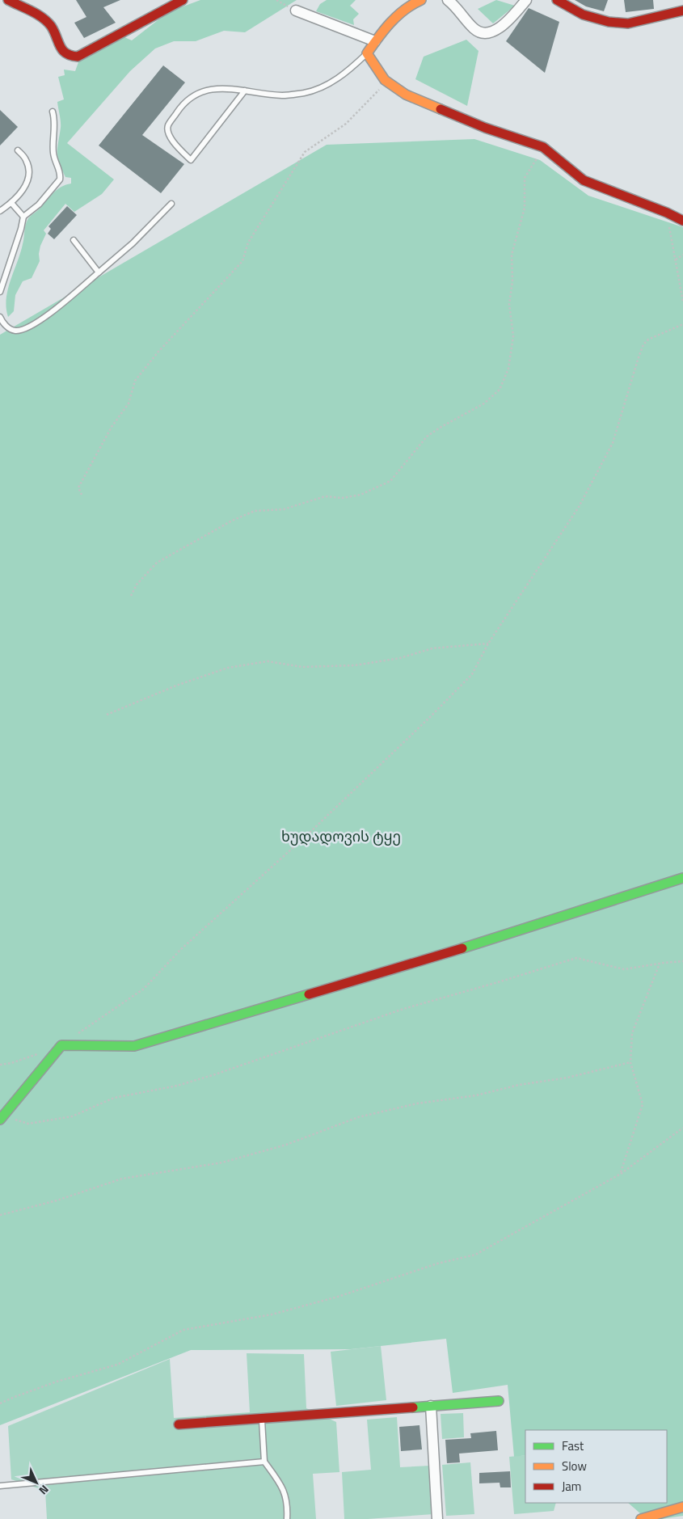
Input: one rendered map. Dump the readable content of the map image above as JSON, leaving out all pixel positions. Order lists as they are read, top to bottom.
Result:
{
  "parks": ["ხუდადოვის ტყე"],
  "legend": ["Fast", "Slow", "Jam"],
  "north": "bottom right"
}
